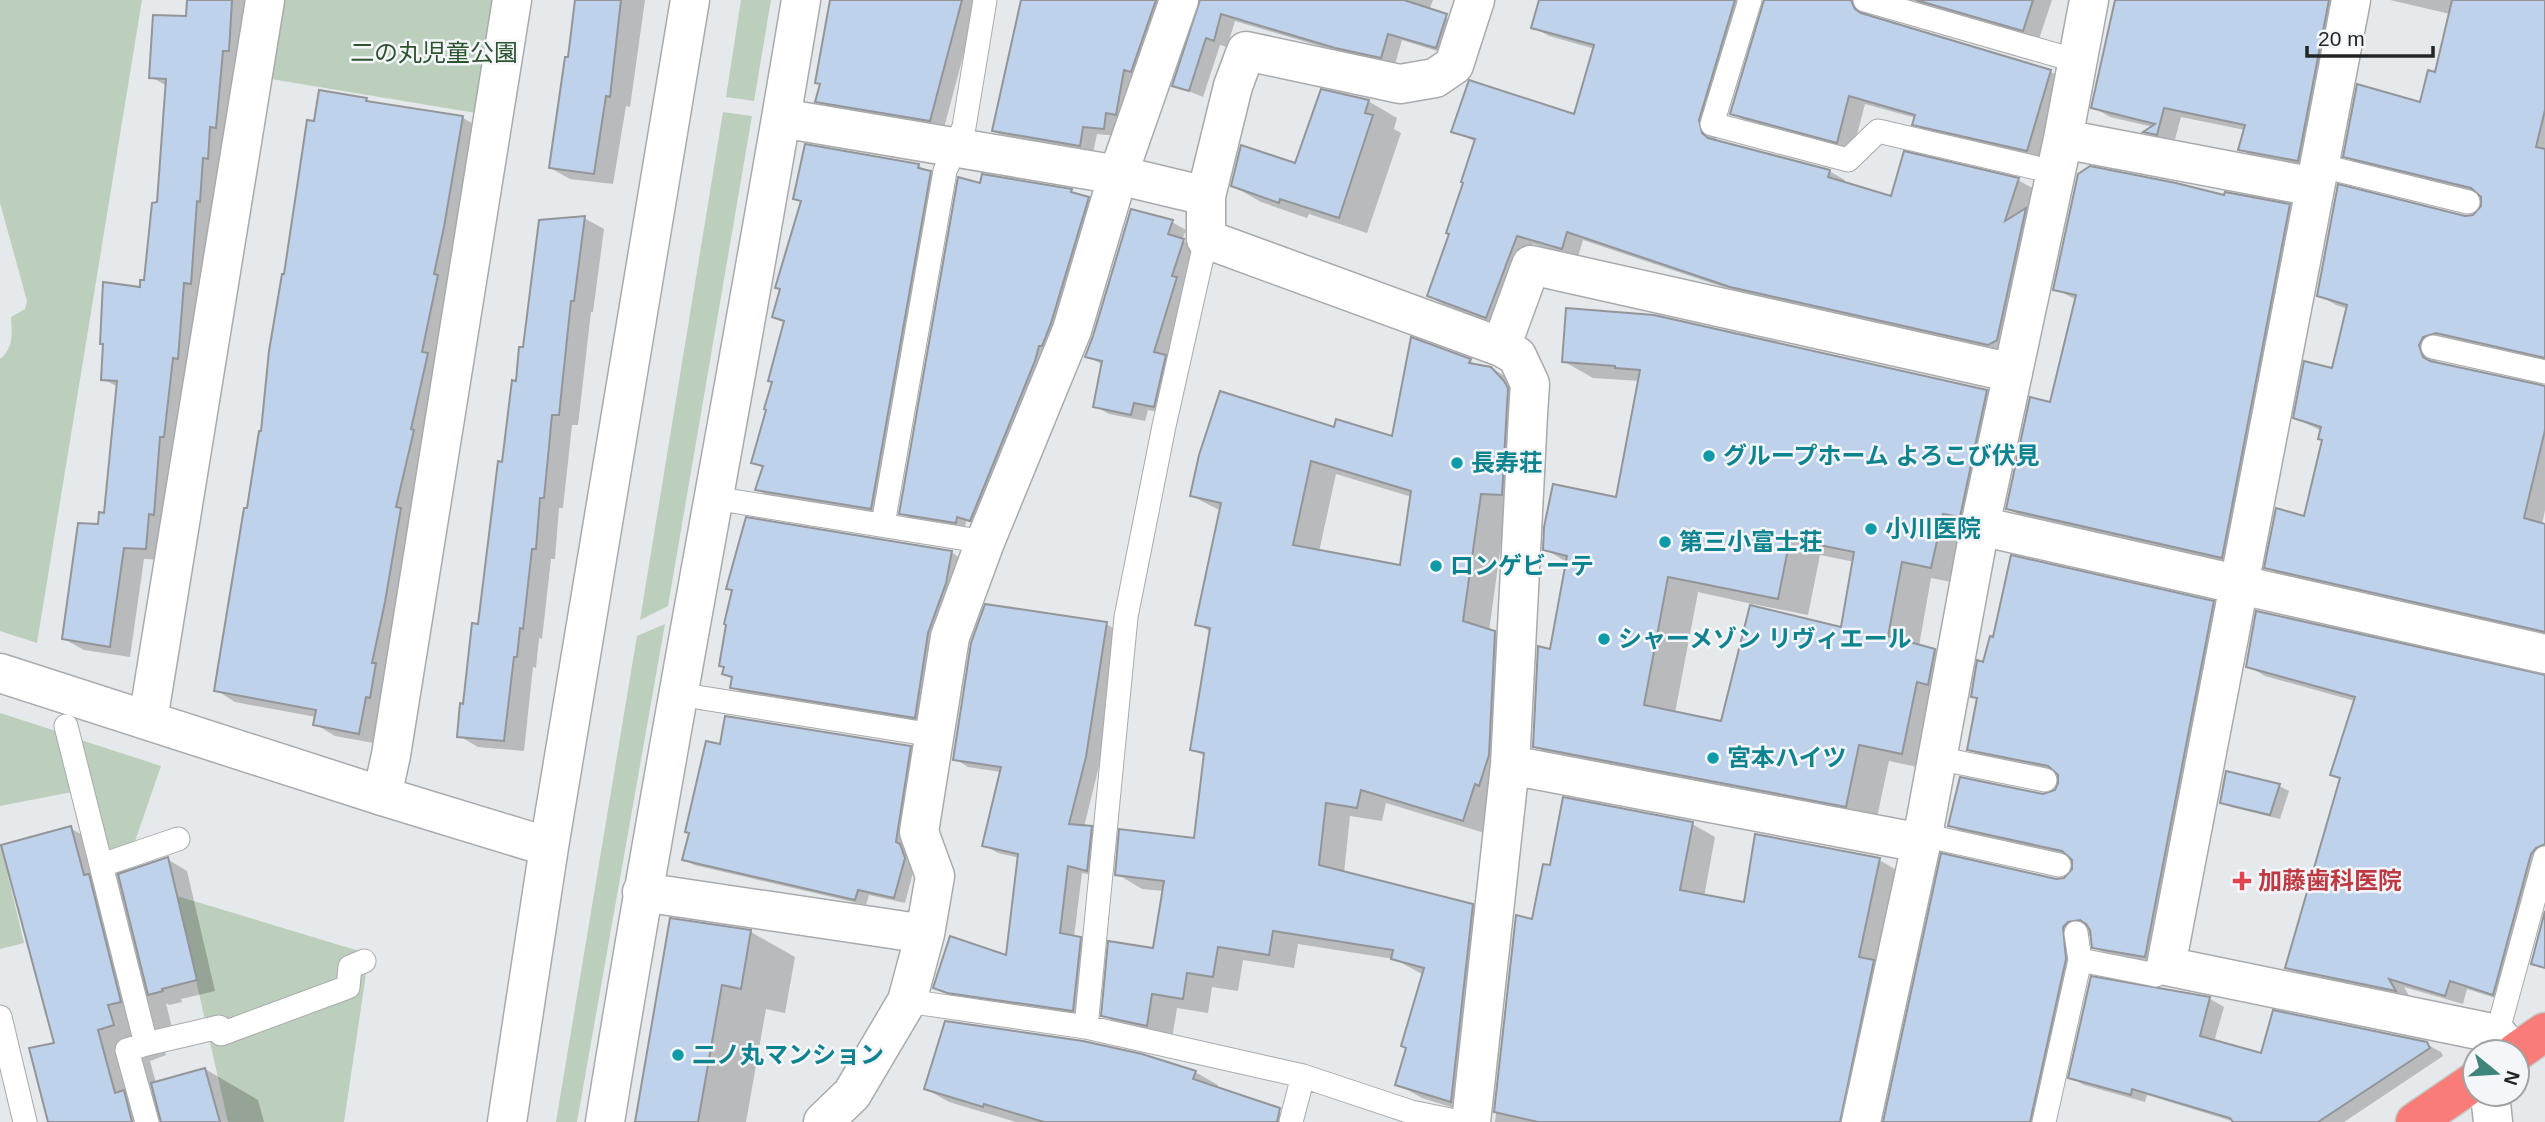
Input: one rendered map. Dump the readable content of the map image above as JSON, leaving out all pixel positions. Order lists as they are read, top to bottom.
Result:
{
  "parks": ["二の丸児童公園"],
  "places": {
    "other": [
      "グループホーム よろこび伏見",
      "長寿荘",
      "小川医院",
      "第三小富士荘",
      "ロンゲビーテ",
      "シャーメゾン リヴィエール",
      "宮本ハイツ",
      "二ノ丸マンション"
    ],
    "health": ["加藤歯科医院"]
  },
  "scale_bar": "20 m",
  "north": "right"
}
